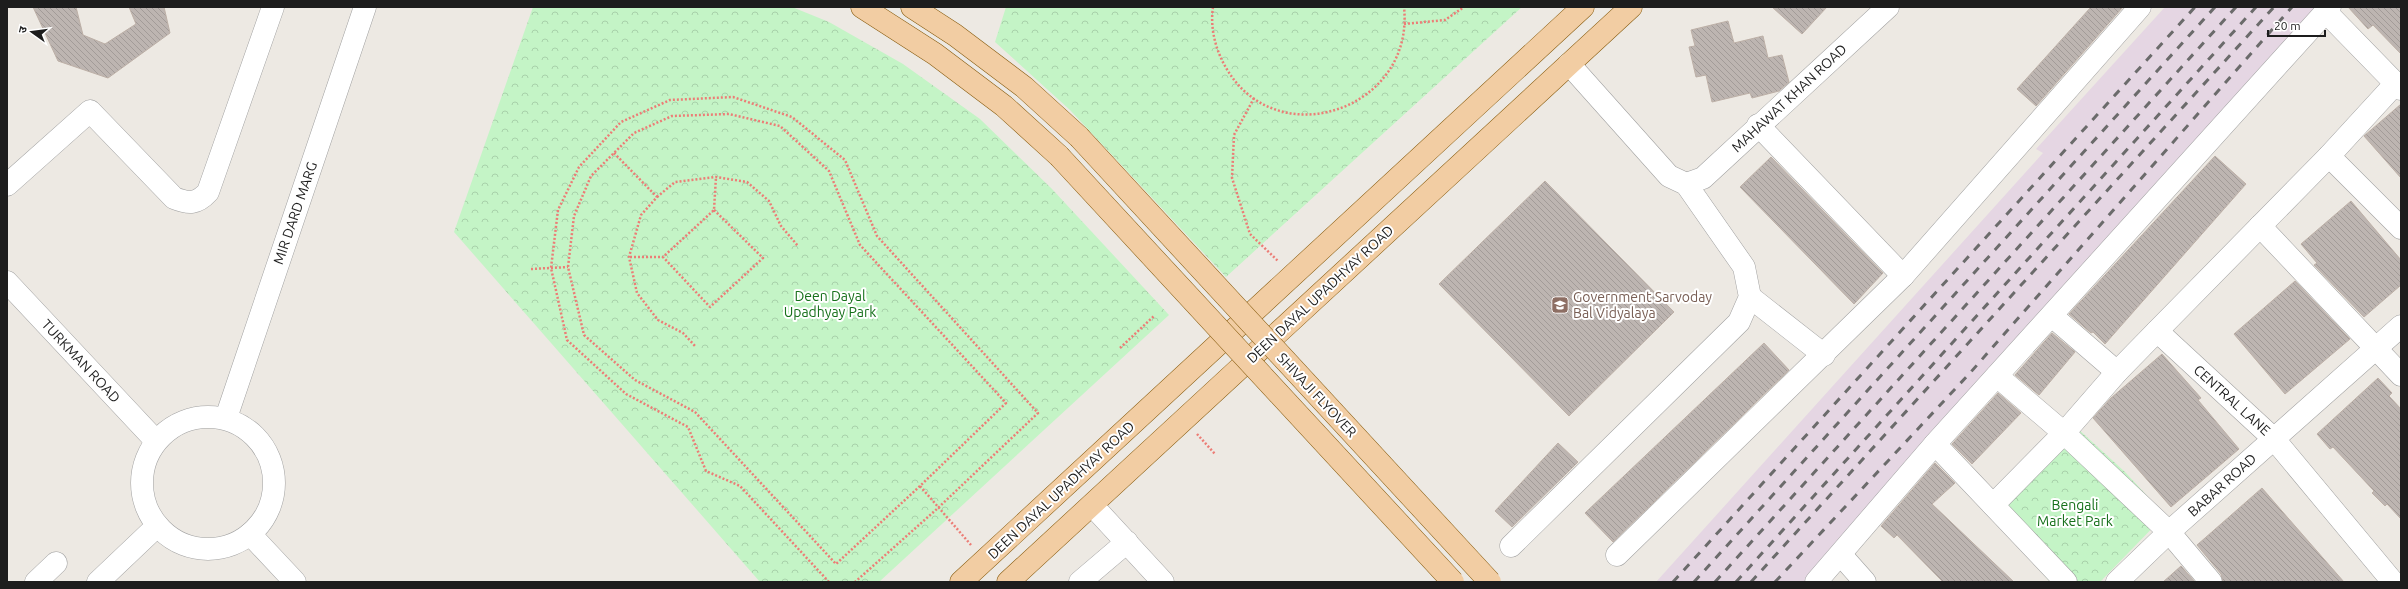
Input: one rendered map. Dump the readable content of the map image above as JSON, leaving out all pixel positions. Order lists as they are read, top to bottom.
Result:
{
  "streets": {
    "main road": ["DEEN DAYAL UPADHYAY ROAD", "SHIVAJI FLYOVER"],
    "street": [
      "MAHAWAT KHAN ROAD",
      "MIR DARD MARG",
      "TURKMAN ROAD",
      "CENTRAL LANE",
      "BABAR ROAD"
    ]
  },
  "crossings": [
    ["MIR DARD MARG", "TURKMAN ROAD"],
    ["CENTRAL LANE", "BABAR ROAD"]
  ],
  "parks": ["Deen Dayal Upadhyay Park", "Bengali Market Park"],
  "places": {
    "school or university": ["Government Sarvoday Bal Vidyalaya"]
  },
  "scale_bar": "20 m",
  "north": "left"
}
